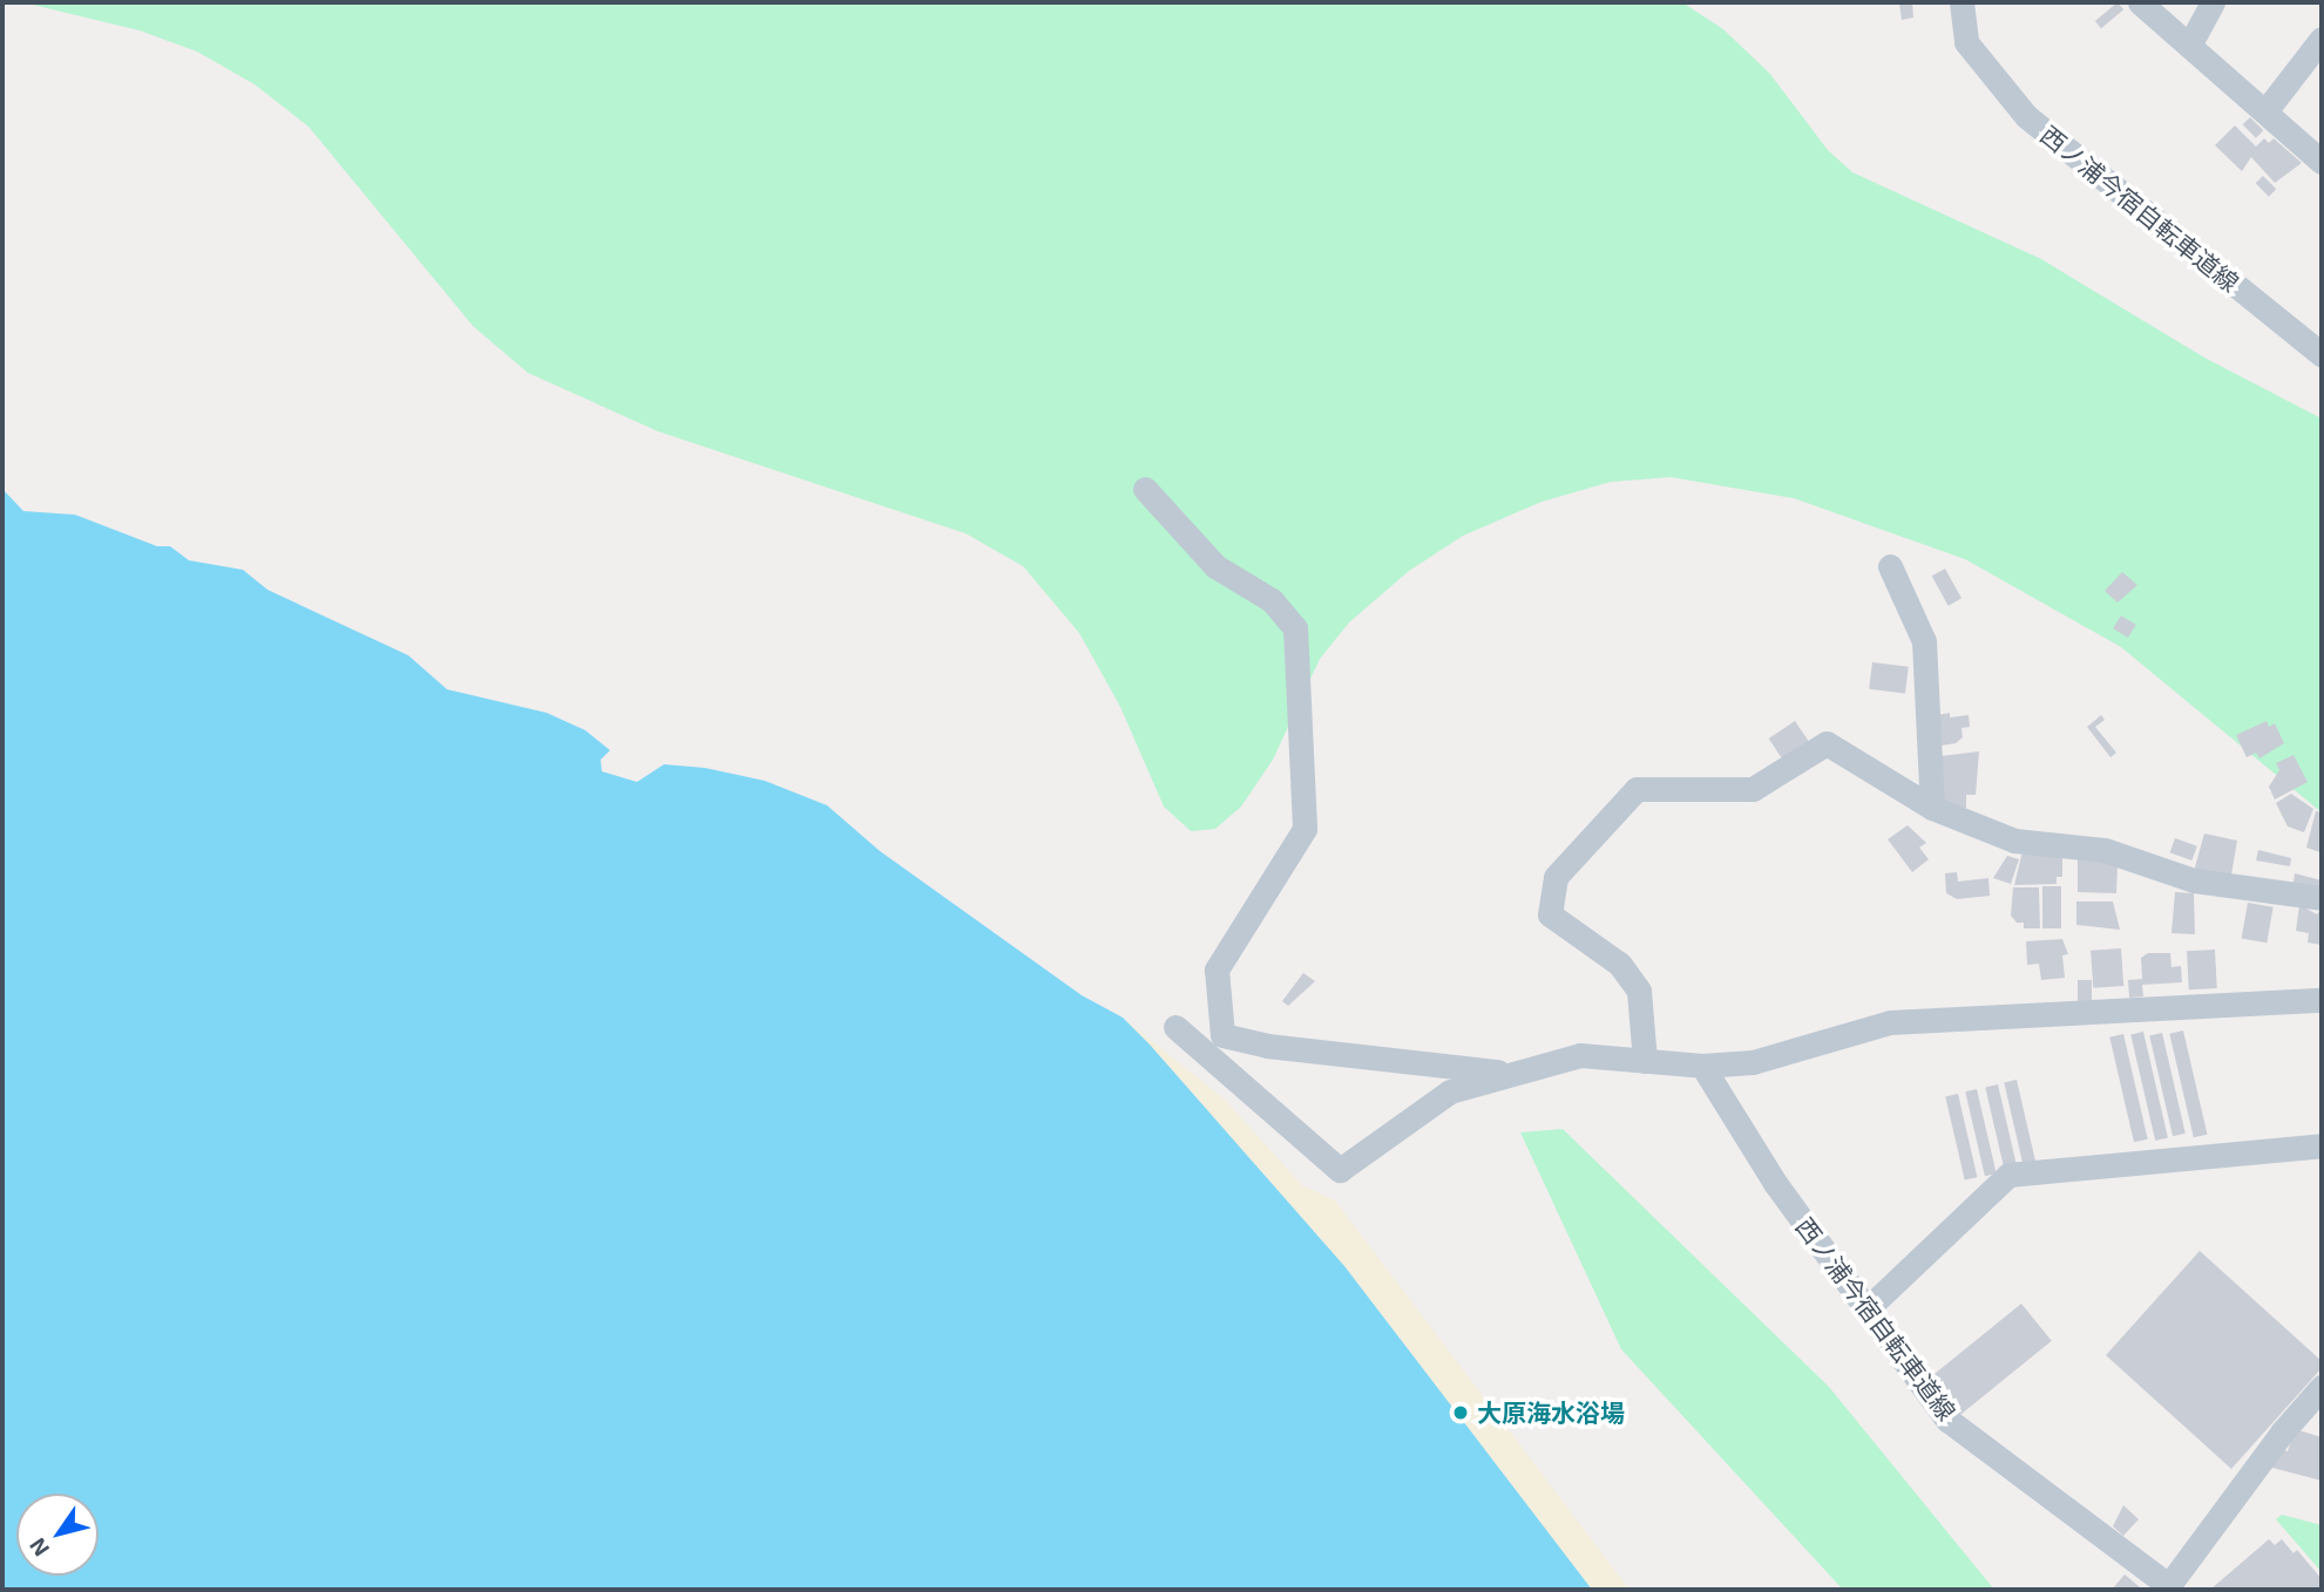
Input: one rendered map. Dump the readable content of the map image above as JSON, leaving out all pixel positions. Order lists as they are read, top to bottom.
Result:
{
  "streets": {
    "street": ["西ノ浦今宿自転車道線"]
  },
  "places": ["大原海水浴場"],
  "north": "bottom left"
}
